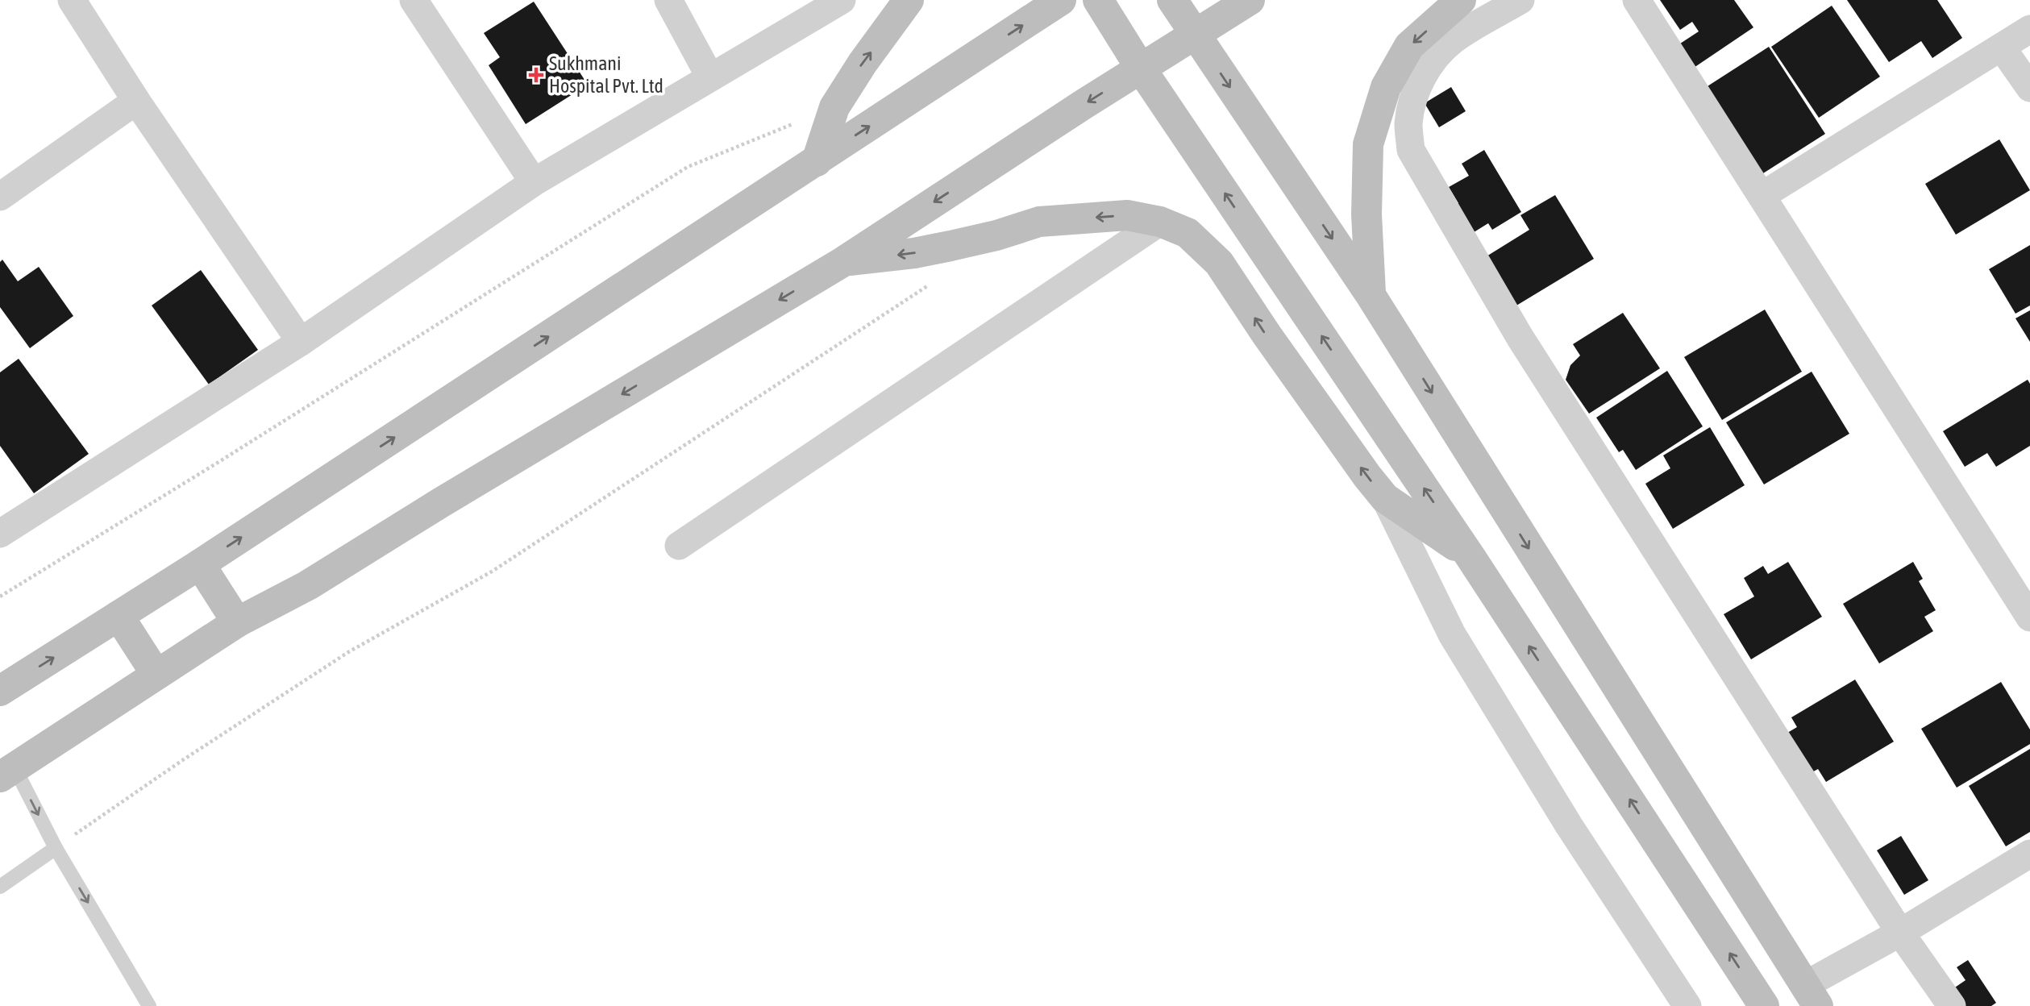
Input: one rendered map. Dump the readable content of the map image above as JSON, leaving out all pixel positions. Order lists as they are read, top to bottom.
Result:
{
  "places": {
    "health": ["Sukhmani Hospital Pvt. Ltd"]
  }
}
